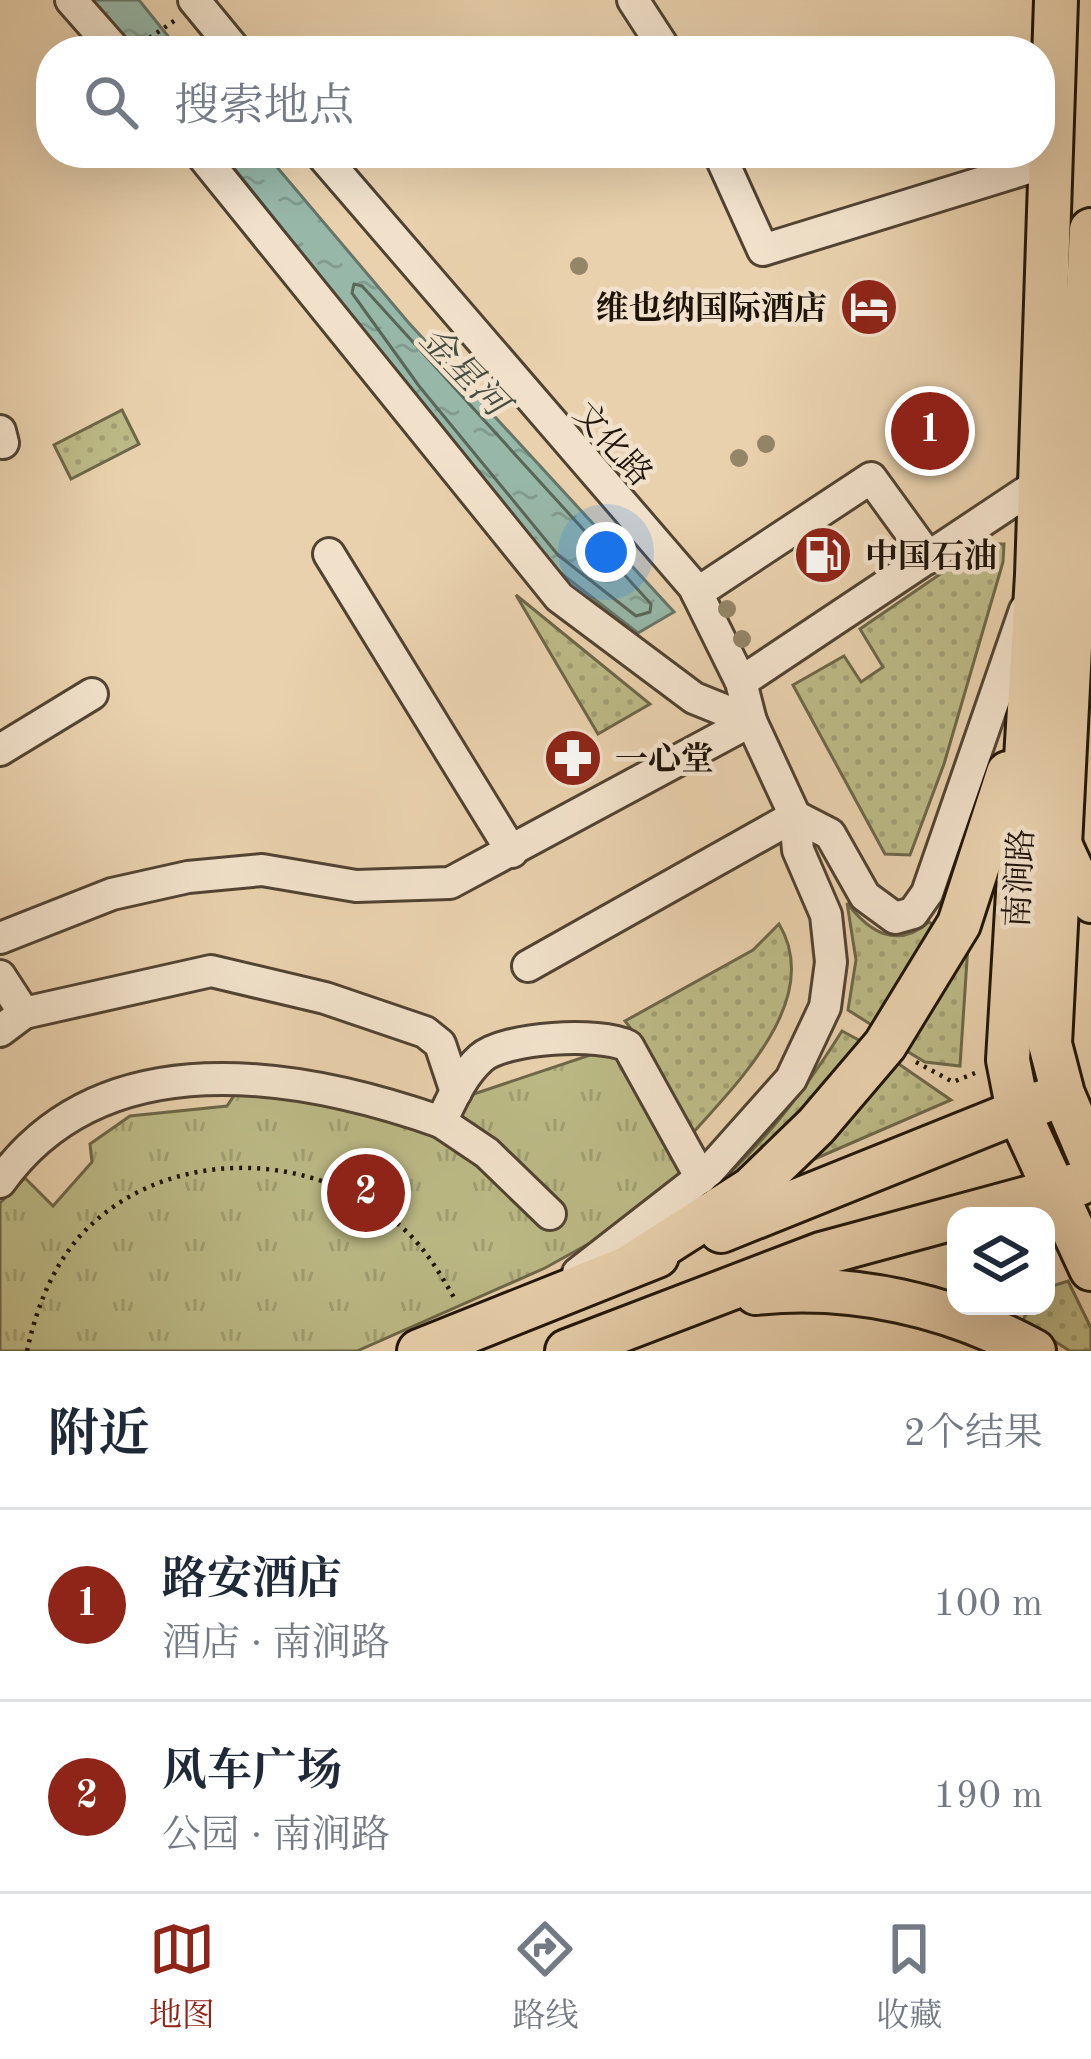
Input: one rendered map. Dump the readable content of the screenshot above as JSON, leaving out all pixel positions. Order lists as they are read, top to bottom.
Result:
{
  "streets": {
    "highway": ["南涧路"],
    "street": ["文化路"]
  },
  "water": ["金星河"],
  "places": {
    "hotel": ["维也纳国际酒店"],
    "fuel station": ["中国石油"],
    "pharmacy": ["一心堂"]
  },
  "page": {
    "search": "搜索地点",
    "pins": ["1", "2"],
    "heading": ["附近", "2个结果"],
    "list": [
      {
        "mark": "1",
        "name": "路安酒店",
        "note": "酒店 · 南涧路",
        "value": "100 m"
      },
      {
        "mark": "2",
        "name": "风车广场",
        "note": "公园 · 南涧路",
        "value": "190 m"
      }
    ],
    "nav": ["地图", "路线", "收藏"]
  }
}
